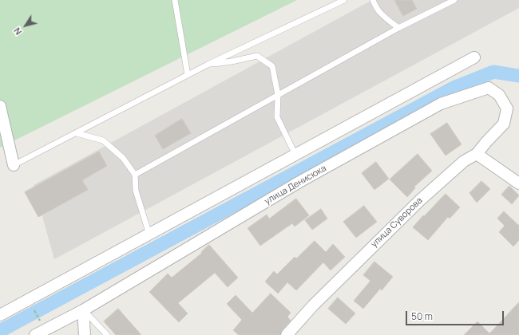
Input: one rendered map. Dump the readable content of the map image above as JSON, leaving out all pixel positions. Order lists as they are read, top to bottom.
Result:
{
  "streets": {
    "street": ["улица Денисюка", "улица Суворова"]
  },
  "crossings": [
    ["улица Денисюка", "улица Суворова"]
  ],
  "scale_bar": "50 m",
  "north": "bottom left"
}
